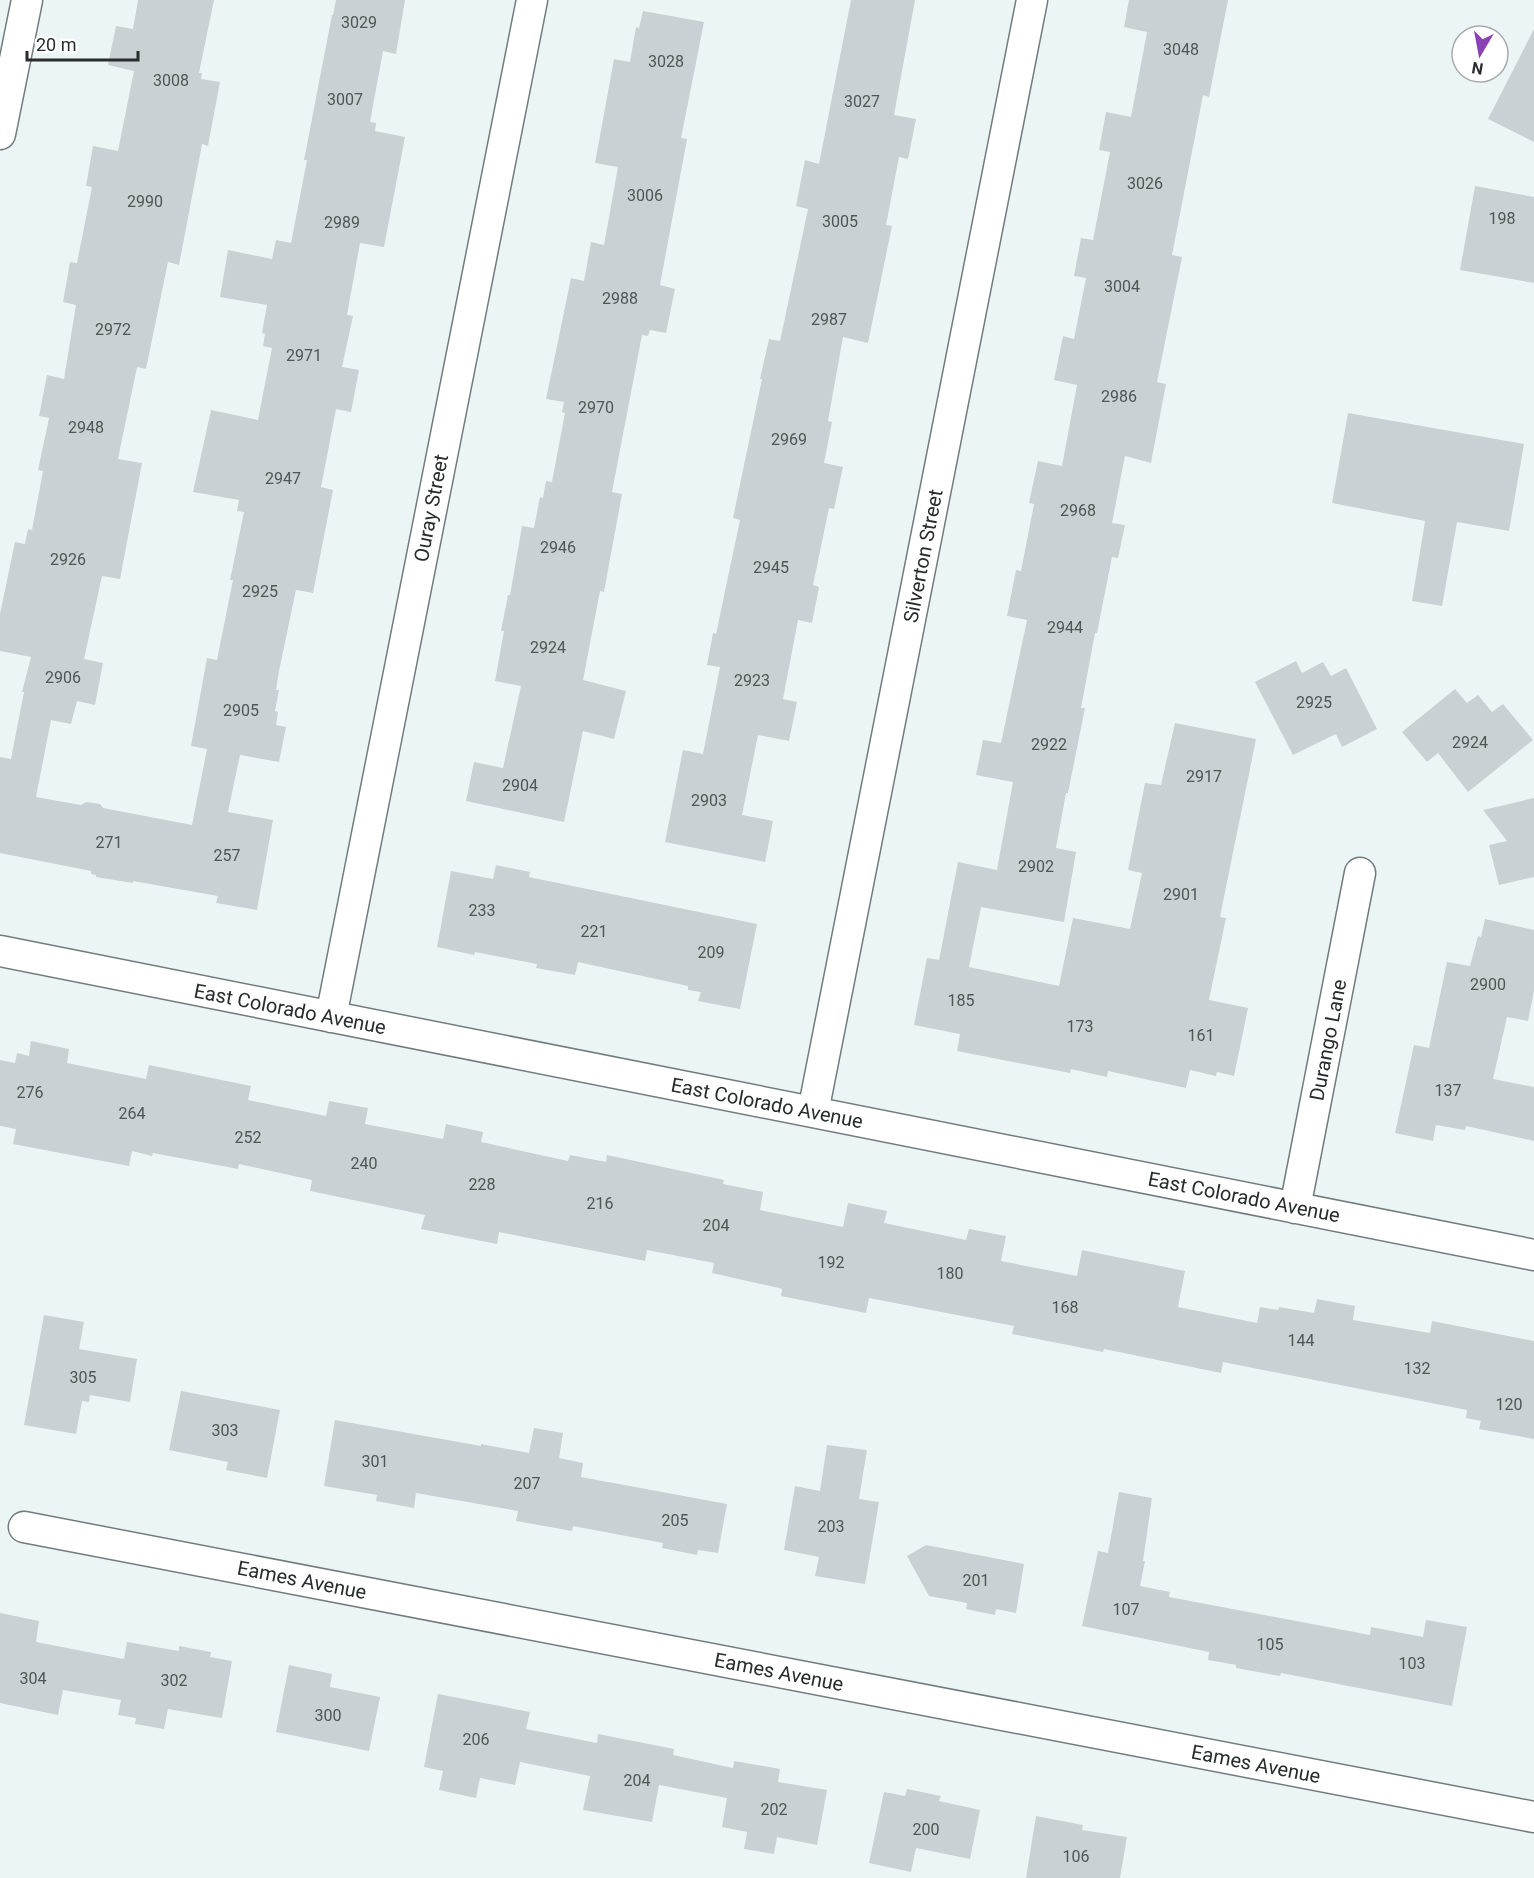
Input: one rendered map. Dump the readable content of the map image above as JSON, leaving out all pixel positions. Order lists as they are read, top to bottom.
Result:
{
  "streets": {
    "street": [
      "Ouray Street",
      "Silverton Street",
      "East Colorado Avenue",
      "Durango Lane",
      "Eames Avenue"
    ]
  },
  "crossings": [
    ["Ouray Street", "East Colorado Avenue"],
    ["Silverton Street", "East Colorado Avenue"],
    ["East Colorado Avenue", "Durango Lane"]
  ],
  "house_numbers": [
    "3029",
    "3048",
    "3028",
    "3008",
    "3007",
    "3027",
    "3026",
    "3006",
    "2990",
    "198",
    "3005",
    "2989",
    "3004",
    "2988",
    "2987",
    "2972",
    "2971",
    "2986",
    "2970",
    "2948",
    "2969",
    "2947",
    "2968",
    "2946",
    "2926",
    "2945",
    "2925",
    "2944",
    "2924",
    "2906",
    "2923",
    "2925",
    "2905",
    "2924",
    "2922",
    "2917",
    "2904",
    "2903",
    "271",
    "257",
    "2902",
    "2901",
    "233",
    "221",
    "209",
    "2900",
    "185",
    "173",
    "161",
    "137",
    "276",
    "264",
    "252",
    "240",
    "228",
    "216",
    "204",
    "192",
    "180",
    "168",
    "144",
    "132",
    "305",
    "120",
    "303",
    "301",
    "207",
    "205",
    "203",
    "201",
    "107",
    "105",
    "103",
    "304",
    "302",
    "300",
    "206",
    "204",
    "202",
    "200",
    "106"
  ],
  "scale_bar": "20 m",
  "north": "bottom"
}
